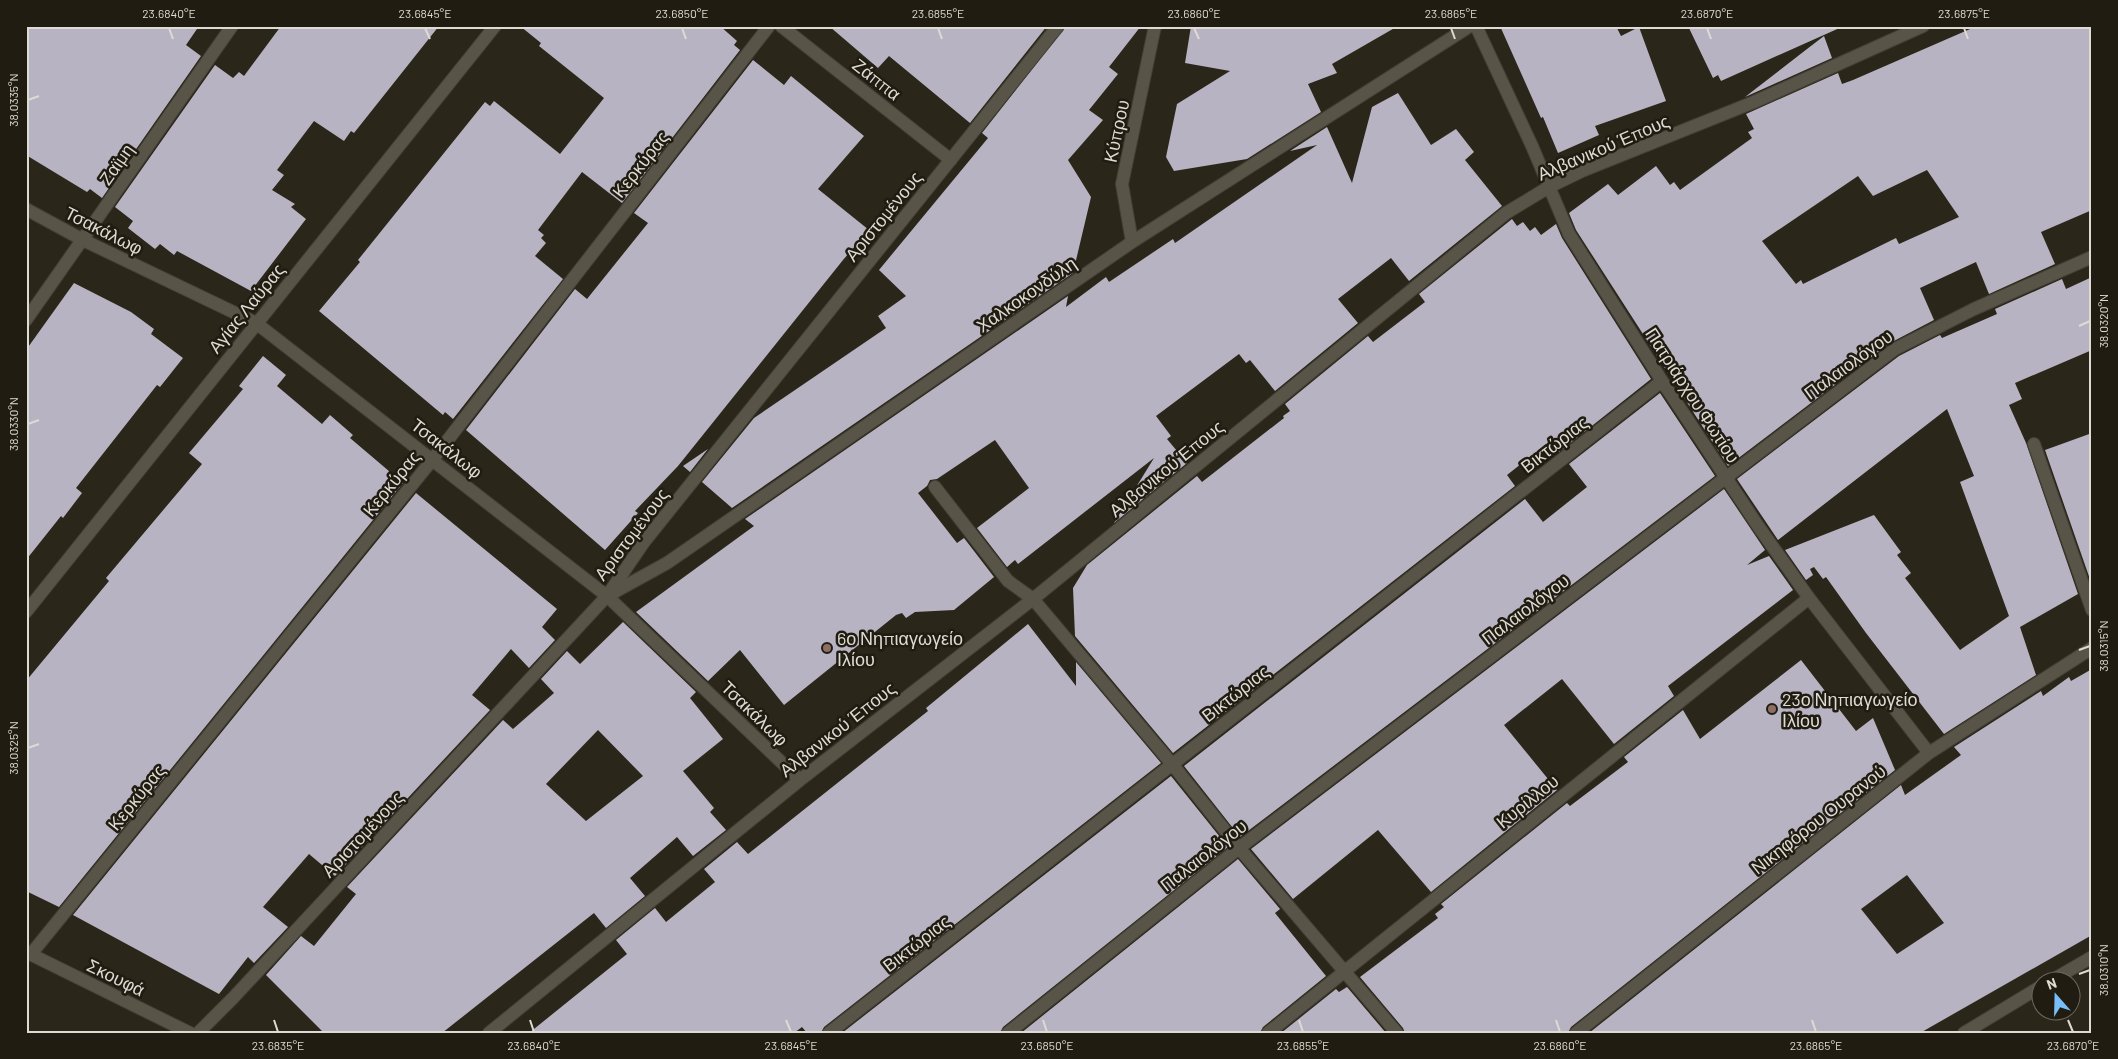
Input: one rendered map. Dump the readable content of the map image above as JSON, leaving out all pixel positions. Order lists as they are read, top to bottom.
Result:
{
  "streets": {
    "street": [
      "Ζάππα",
      "Κύπρου",
      "Αλβανικού Έπους",
      "Ζαϊμη",
      "Κερκύρας",
      "Αριστομένους",
      "Τσακάλωφ",
      "Χαλκοκονδύλη",
      "Αγίας Λαύρας",
      "Παλαιολόγου",
      "Πατριάρχου Φωτίου",
      "Βικτώριας",
      "Κυρίλλου",
      "Νικηφόρου Ουρανού",
      "Σκουφά"
    ]
  },
  "crossings": [
    ["Ζάππα", "Αριστομένους"],
    ["Κύπρου", "Χαλκοκονδύλη"],
    ["Αλβανικού Έπους", "Τσακάλωφ"],
    ["Αλβανικού Έπους", "Πατριάρχου Φωτίου"],
    ["Ζαϊμη", "Τσακάλωφ"],
    ["Κερκύρας", "Τσακάλωφ"],
    ["Κερκύρας", "Σκουφά"],
    ["Αριστομένους", "Τσακάλωφ"],
    ["Αριστομένους", "Χαλκοκονδύλη"],
    ["Τσακάλωφ", "Χαλκοκονδύλη"],
    ["Τσακάλωφ", "Αγίας Λαύρας"],
    ["Παλαιολόγου", "Πατριάρχου Φωτίου"],
    ["Πατριάρχου Φωτίου", "Βικτώριας"],
    ["Πατριάρχου Φωτίου", "Κυρίλλου"],
    ["Πατριάρχου Φωτίου", "Νικηφόρου Ουρανού"]
  ],
  "places": ["6ο Νηπιαγωγείο Ιλίου", "23ο Νηπιαγωγείο Ιλίου"],
  "north": "top",
  "coordinates": [
    "23.6840°E",
    "23.6845°E",
    "23.6850°E",
    "23.6855°E",
    "23.6860°E",
    "23.6865°E",
    "23.6870°E",
    "23.6875°E",
    "38.0335°N",
    "38.0320°N",
    "38.0330°N",
    "38.0315°N",
    "38.0325°N",
    "38.0310°N",
    "23.6835°E"
  ]
}
